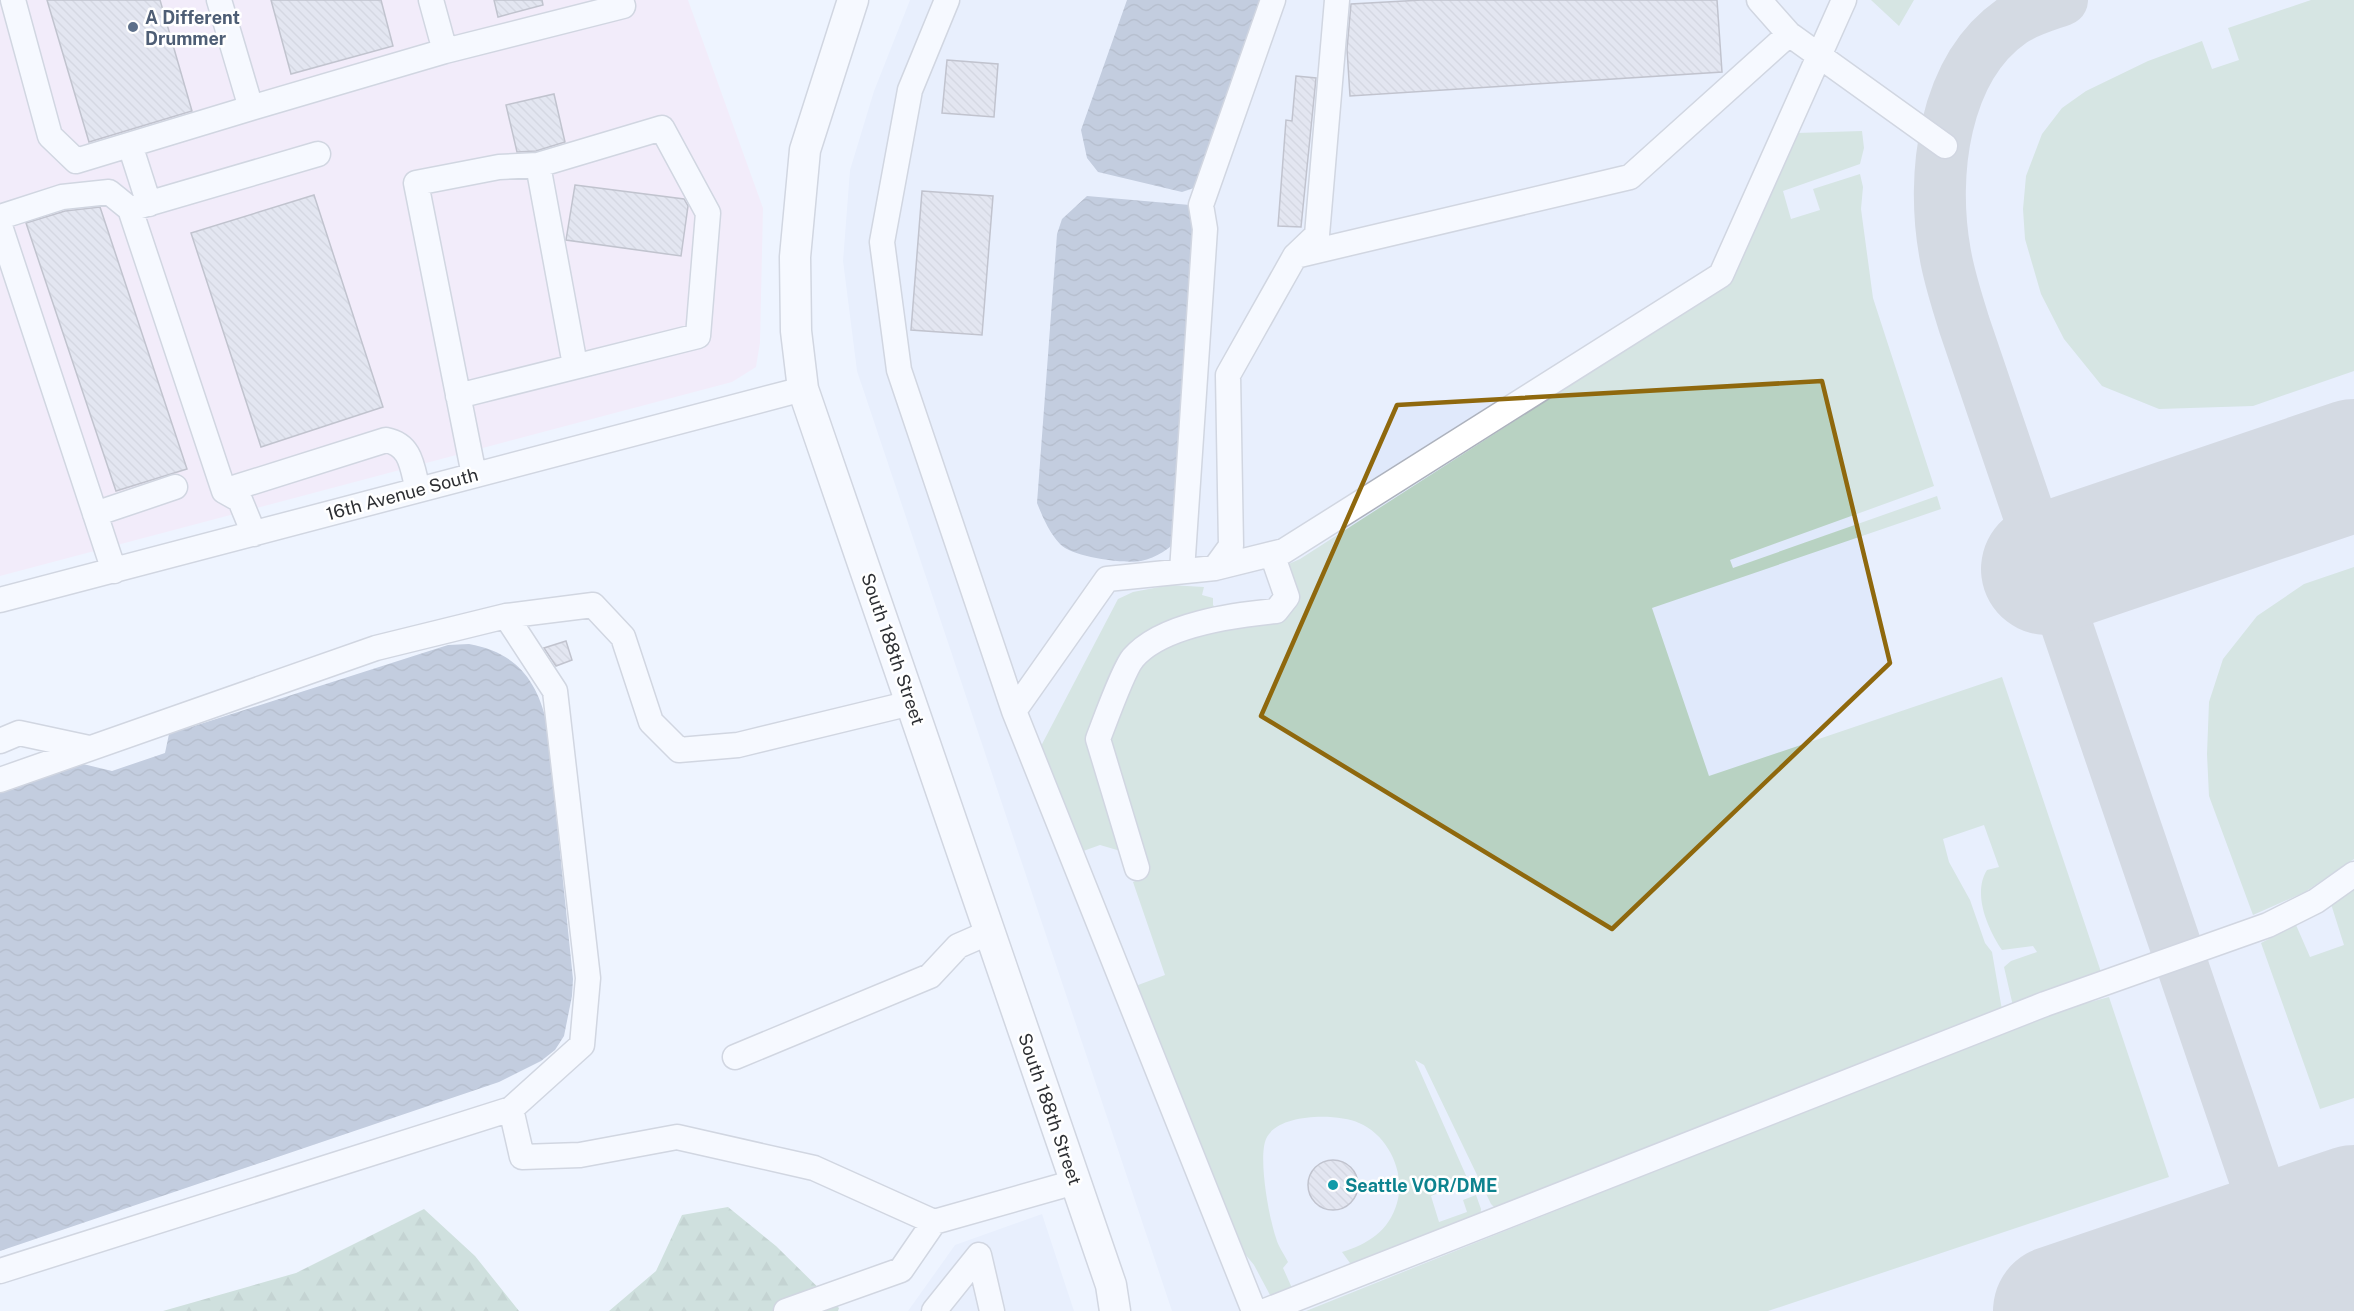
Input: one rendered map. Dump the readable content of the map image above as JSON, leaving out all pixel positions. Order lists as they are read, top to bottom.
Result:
{
  "streets": {
    "main road": ["South 188th Street"],
    "street": ["16th Avenue South"]
  },
  "crossings": [
    ["16th Avenue South", "South 188th Street"]
  ],
  "places": ["A Different Drummer", "Seattle VOR/DME"]
}
